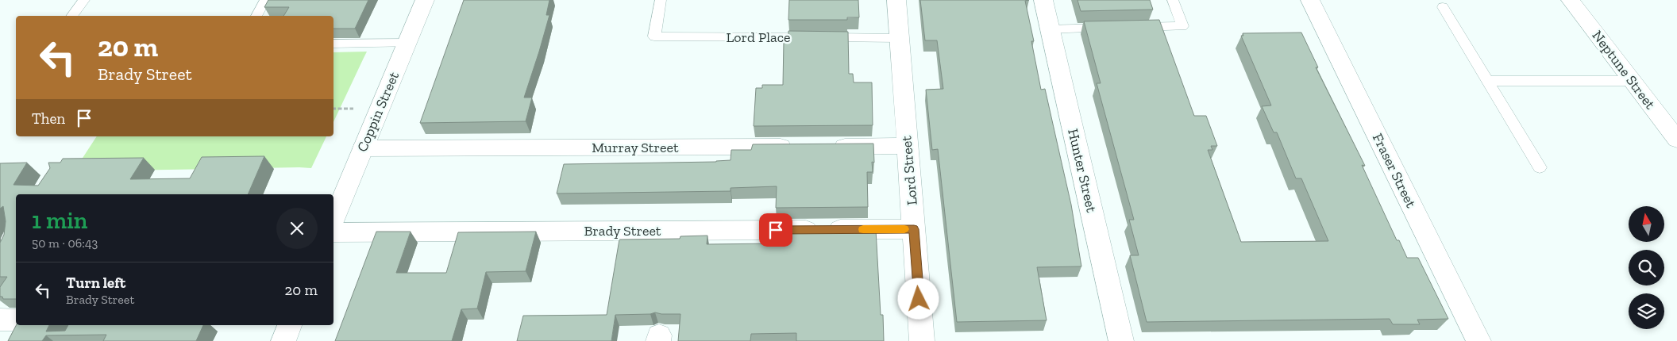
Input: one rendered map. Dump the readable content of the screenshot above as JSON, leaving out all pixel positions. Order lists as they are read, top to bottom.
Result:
{
  "streets": {
    "street": [
      "Neptune Street",
      "Coppin Street",
      "Murray Street",
      "Lord Street",
      "Hunter Street",
      "Fraser Street",
      "Brady Street"
    ],
    "lane": ["Lord Place"]
  },
  "crossings": [
    ["Lord Place", "Lord Street"],
    ["Coppin Street", "Murray Street"],
    ["Lord Street", "Brady Street"]
  ],
  "north": "top",
  "page": {
    "turn": ["20 m", "Brady Street"],
    "then": "Then",
    "heading": ["1 min", "50 m · 06:43"],
    "list": [
      {
        "name": "Turn left",
        "note": "Brady Street",
        "value": "20 m"
      }
    ]
  }
}
